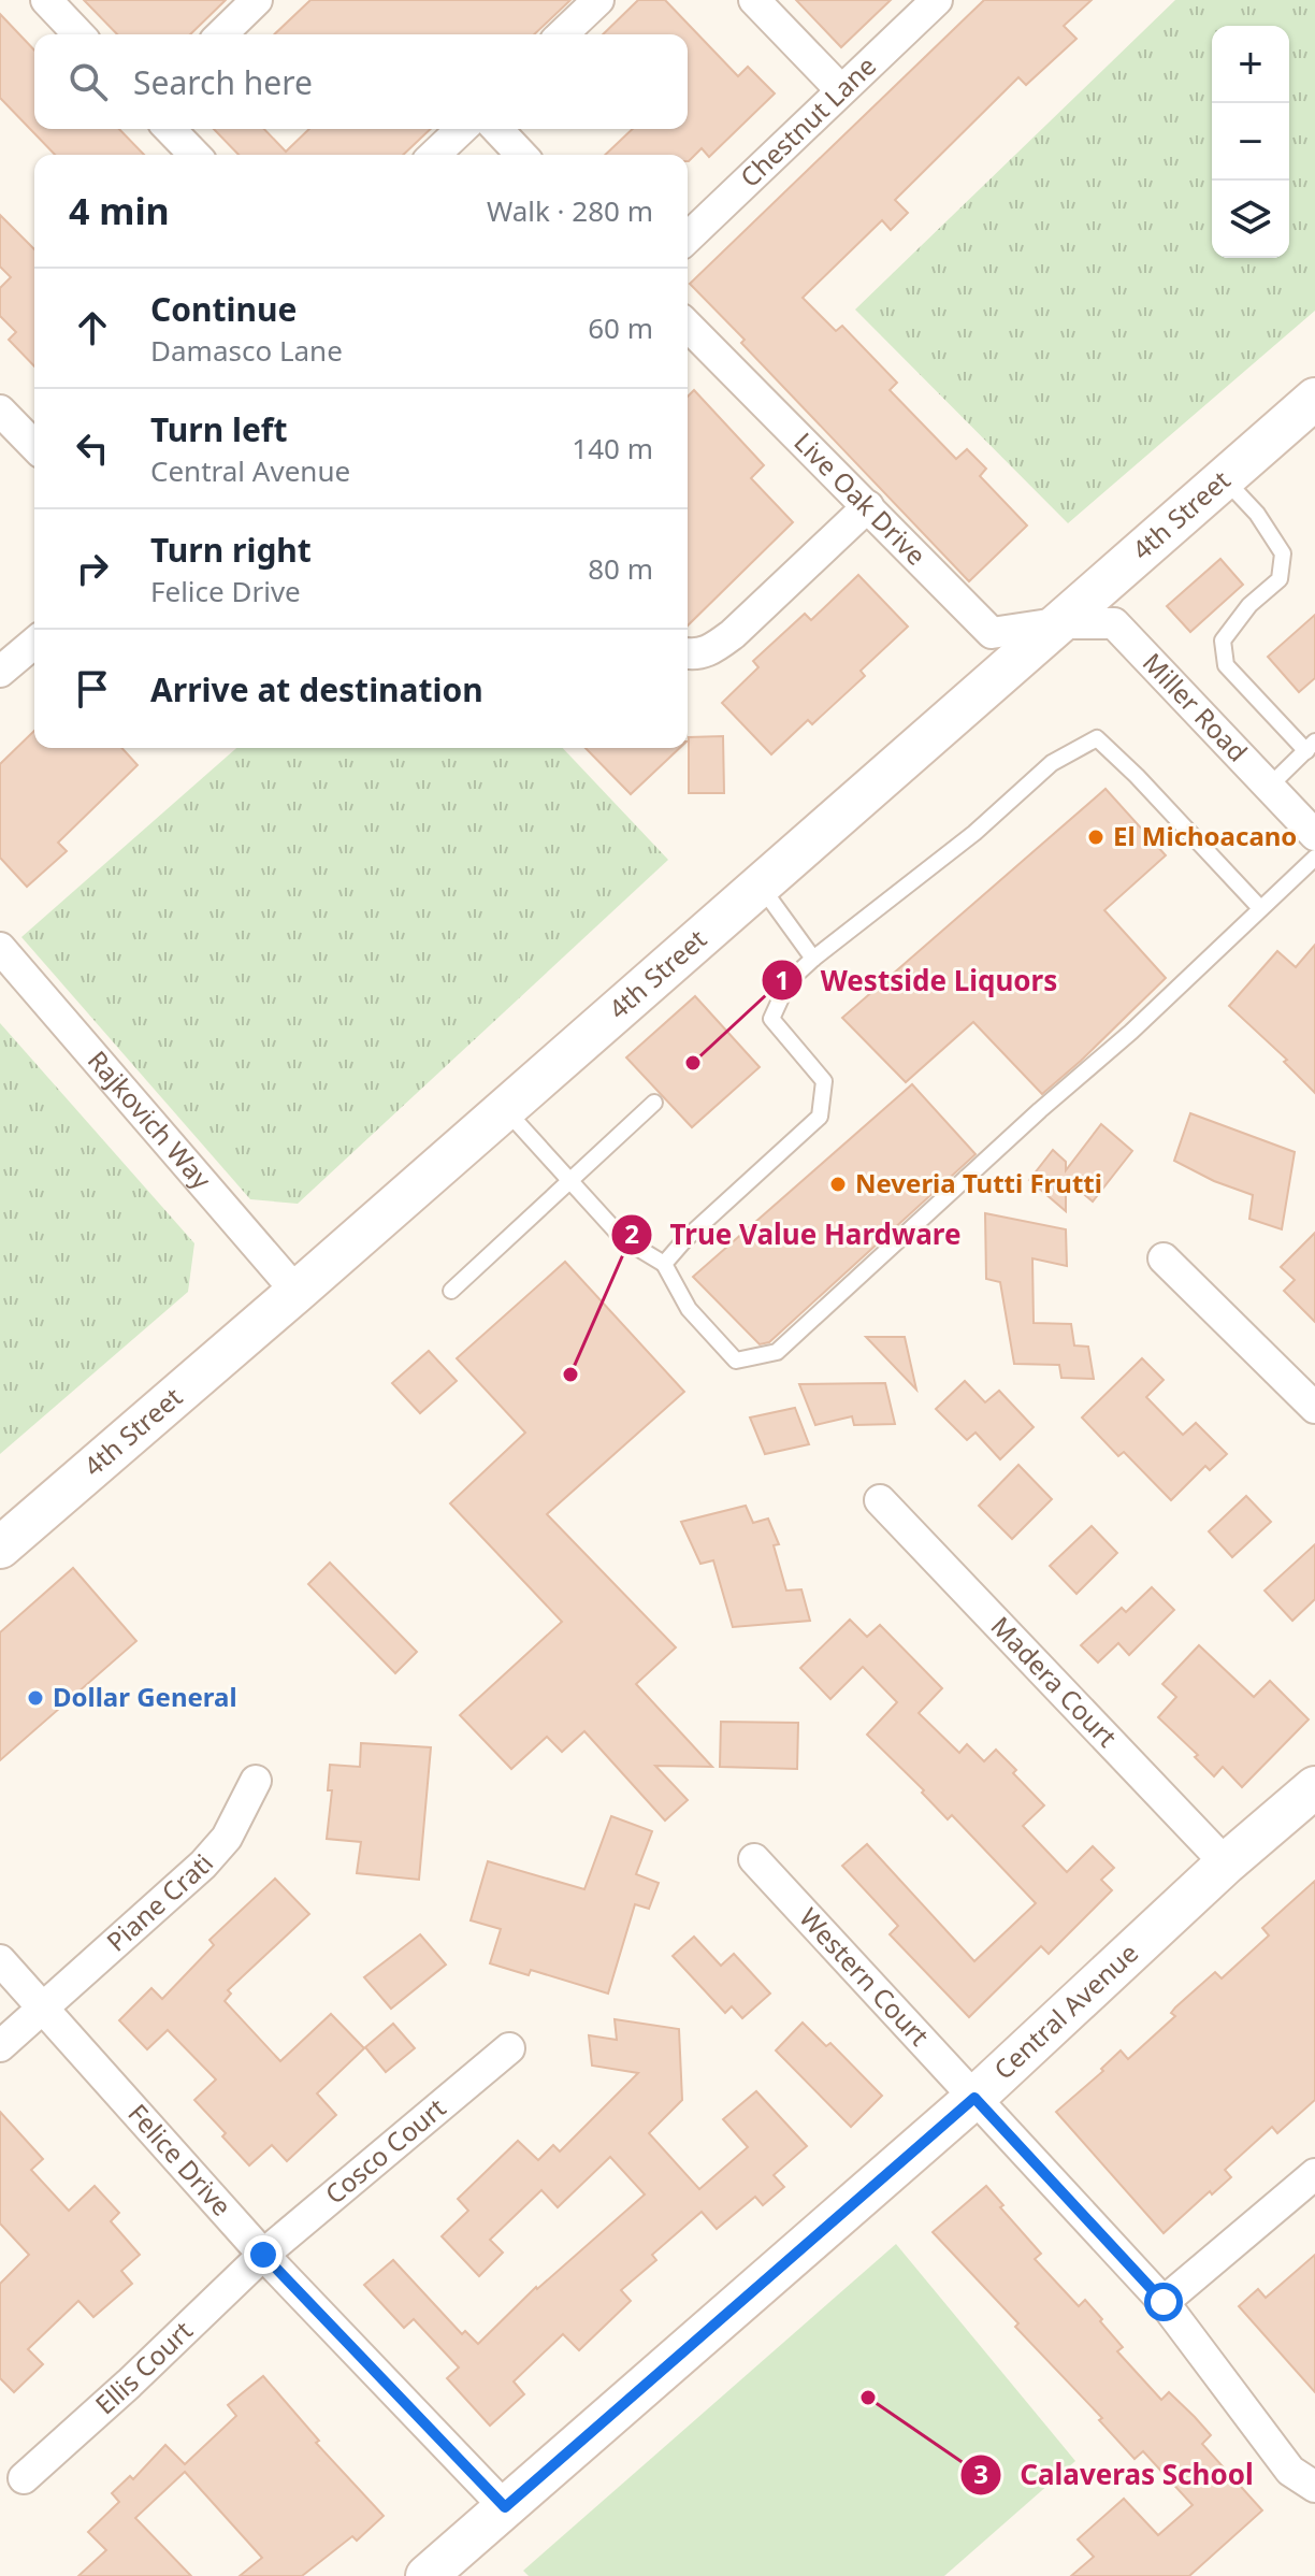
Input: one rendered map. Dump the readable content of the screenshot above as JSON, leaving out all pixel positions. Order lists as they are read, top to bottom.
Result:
{
  "streets": {
    "main road": ["4th Street", "Central Avenue"],
    "street": [
      "Chestnut Lane",
      "Live Oak Drive",
      "Miller Road",
      "Rajkovich Way",
      "Madera Court",
      "Piane Crati",
      "Western Court",
      "Cosco Court",
      "Felice Drive",
      "Ellis Court"
    ]
  },
  "crossings": [
    ["Live Oak Drive", "4th Street"],
    ["Live Oak Drive", "Miller Road"],
    ["4th Street", "Miller Road"],
    ["4th Street", "Rajkovich Way"],
    ["Madera Court", "Central Avenue"],
    ["Piane Crati", "Felice Drive"],
    ["Western Court", "Central Avenue"],
    ["Central Avenue", "Felice Drive"],
    ["Cosco Court", "Felice Drive"],
    ["Cosco Court", "Ellis Court"],
    ["Felice Drive", "Ellis Court"]
  ],
  "places": [
    "El Michoacano",
    "Westside Liquors",
    "Neveria Tutti Frutti",
    "True Value Hardware",
    "Dollar General",
    "Calaveras School"
  ],
  "page": {
    "map_buttons": ["+", "−"],
    "search": "Search here",
    "heading": ["4 min", "Walk · 280 m"],
    "list": [
      ["Continue", "Damasco Lane", "60 m"],
      ["Turn left", "Central Avenue", "140 m"],
      ["Turn right", "Felice Drive", "80 m"],
      "Arrive at destination"
    ]
  }
}
